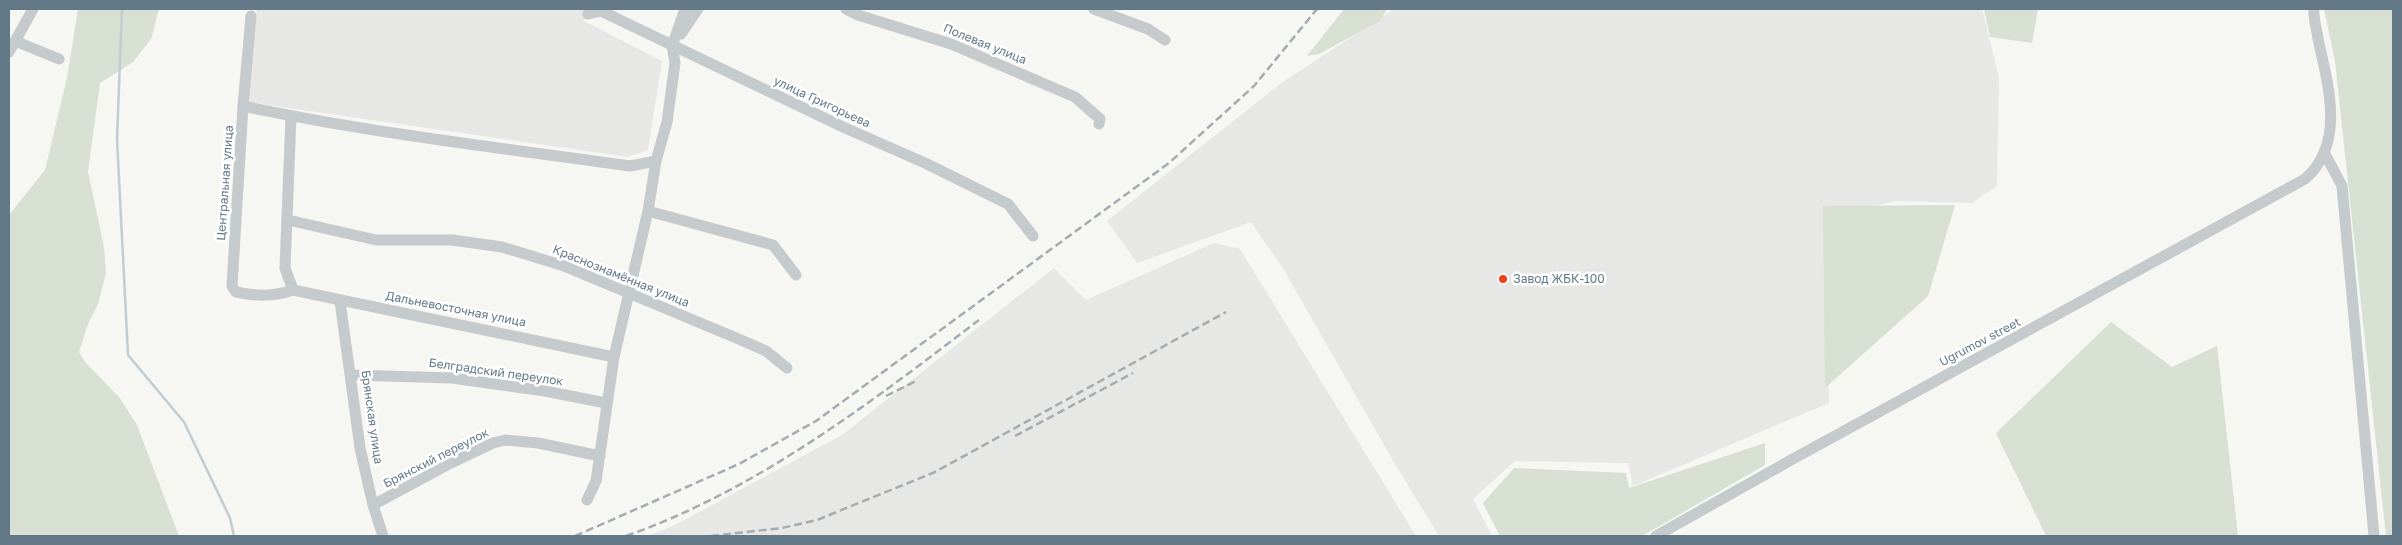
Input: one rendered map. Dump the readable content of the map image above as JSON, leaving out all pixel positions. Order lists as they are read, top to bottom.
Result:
{
  "streets": {
    "street": [
      "Полевая улица",
      "улица Григорьева",
      "Центральная улица",
      "Краснознамённая улица",
      "Дальневосточная улица",
      "Ugrumov street",
      "Белградский переулок",
      "Брянская улица",
      "Брянский переулок"
    ]
  },
  "crossings": [
    ["Центральная улица", "Дальневосточная улица"],
    ["Дальневосточная улица", "Брянская улица"],
    ["Белградский переулок", "Брянская улица"],
    ["Брянская улица", "Брянский переулок"]
  ],
  "places": ["Завод ЖБК-100"]
}
